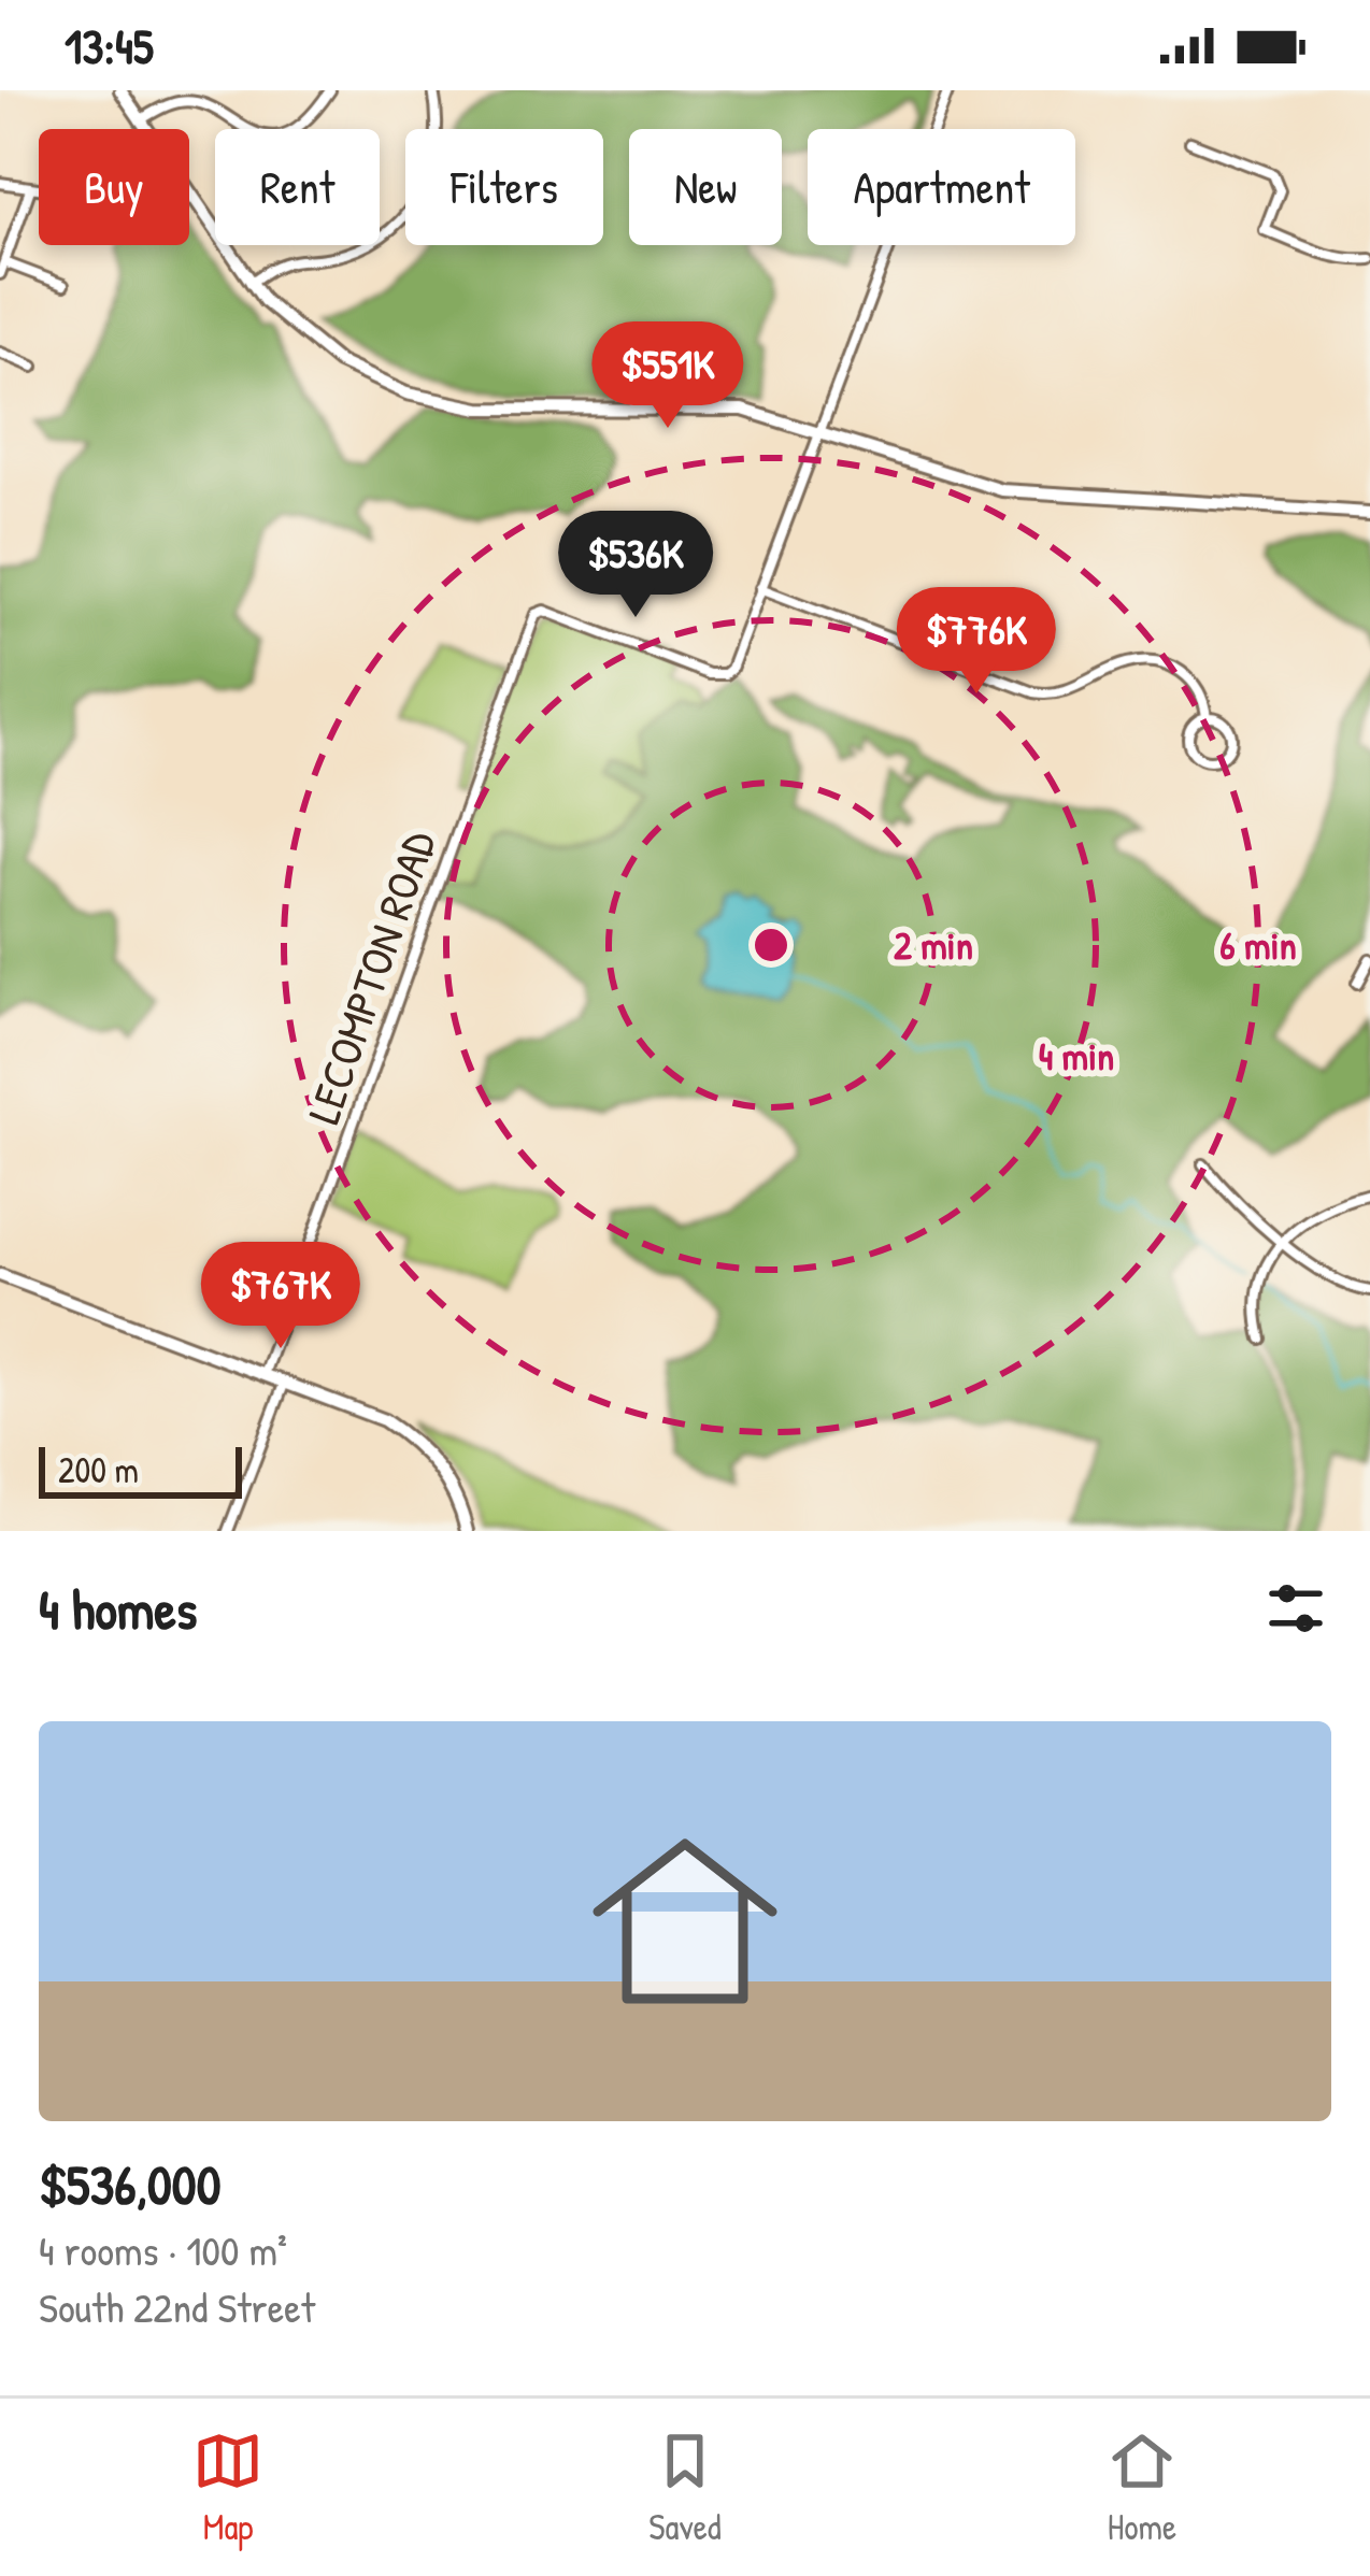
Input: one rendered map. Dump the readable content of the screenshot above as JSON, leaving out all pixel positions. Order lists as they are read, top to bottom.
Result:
{
  "streets": {
    "street": ["LECOMPTON ROAD"]
  },
  "scale_bar": "200 m",
  "page": {
    "status": "13:45",
    "chip": [
      "Buy",
      "Rent",
      "Filters",
      "New",
      "Apartment"
    ],
    "price": [
      "$551K",
      "$536K",
      "$776K",
      "$767K"
    ],
    "scale": "200 m",
    "heading": "4 homes",
    "list": [
      {
        "name": "$536,000",
        "note": "4 rooms · 100 m² · South 22nd Street"
      }
    ],
    "tabs": ["Map", "Saved", "Home"]
  },
  "rings": ["2 min", "6 min", "4 min"]
}
